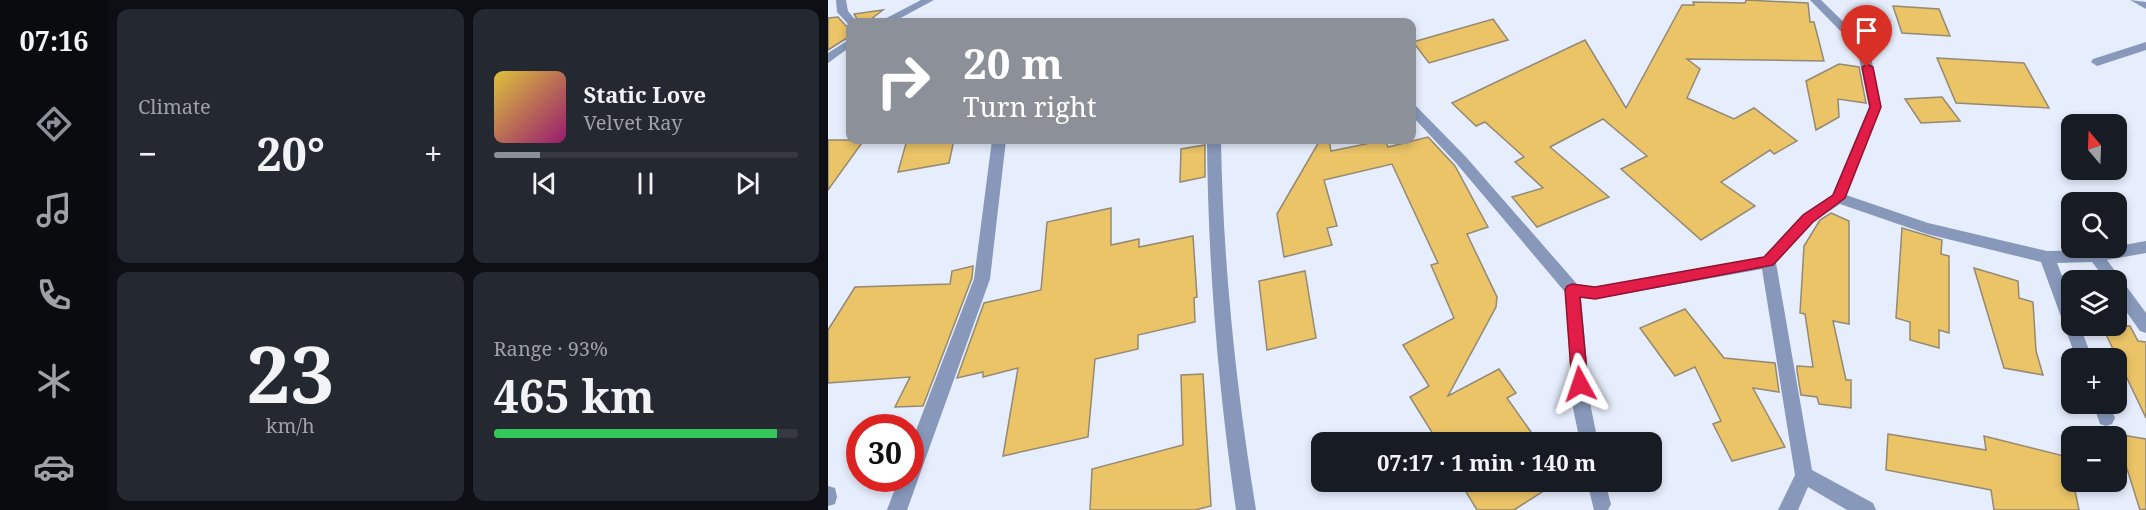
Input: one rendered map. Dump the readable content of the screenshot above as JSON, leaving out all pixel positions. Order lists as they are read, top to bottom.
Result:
{
  "north": "top",
  "page": {
    "tabs": "07:16",
    "tile": [
      "Climate",
      ["23", "km/h"],
      ["Range · 93%", "465 km"]
    ],
    "turn": ["20 m", "Turn right"],
    "song": ["Static Love", "Velvet Ray"],
    "map_buttons": ["+", "−"],
    "heat": ["−", "20°", "+"],
    "limit": "30",
    "trip": "07:17 · 1 min · 140 m"
  }
}
